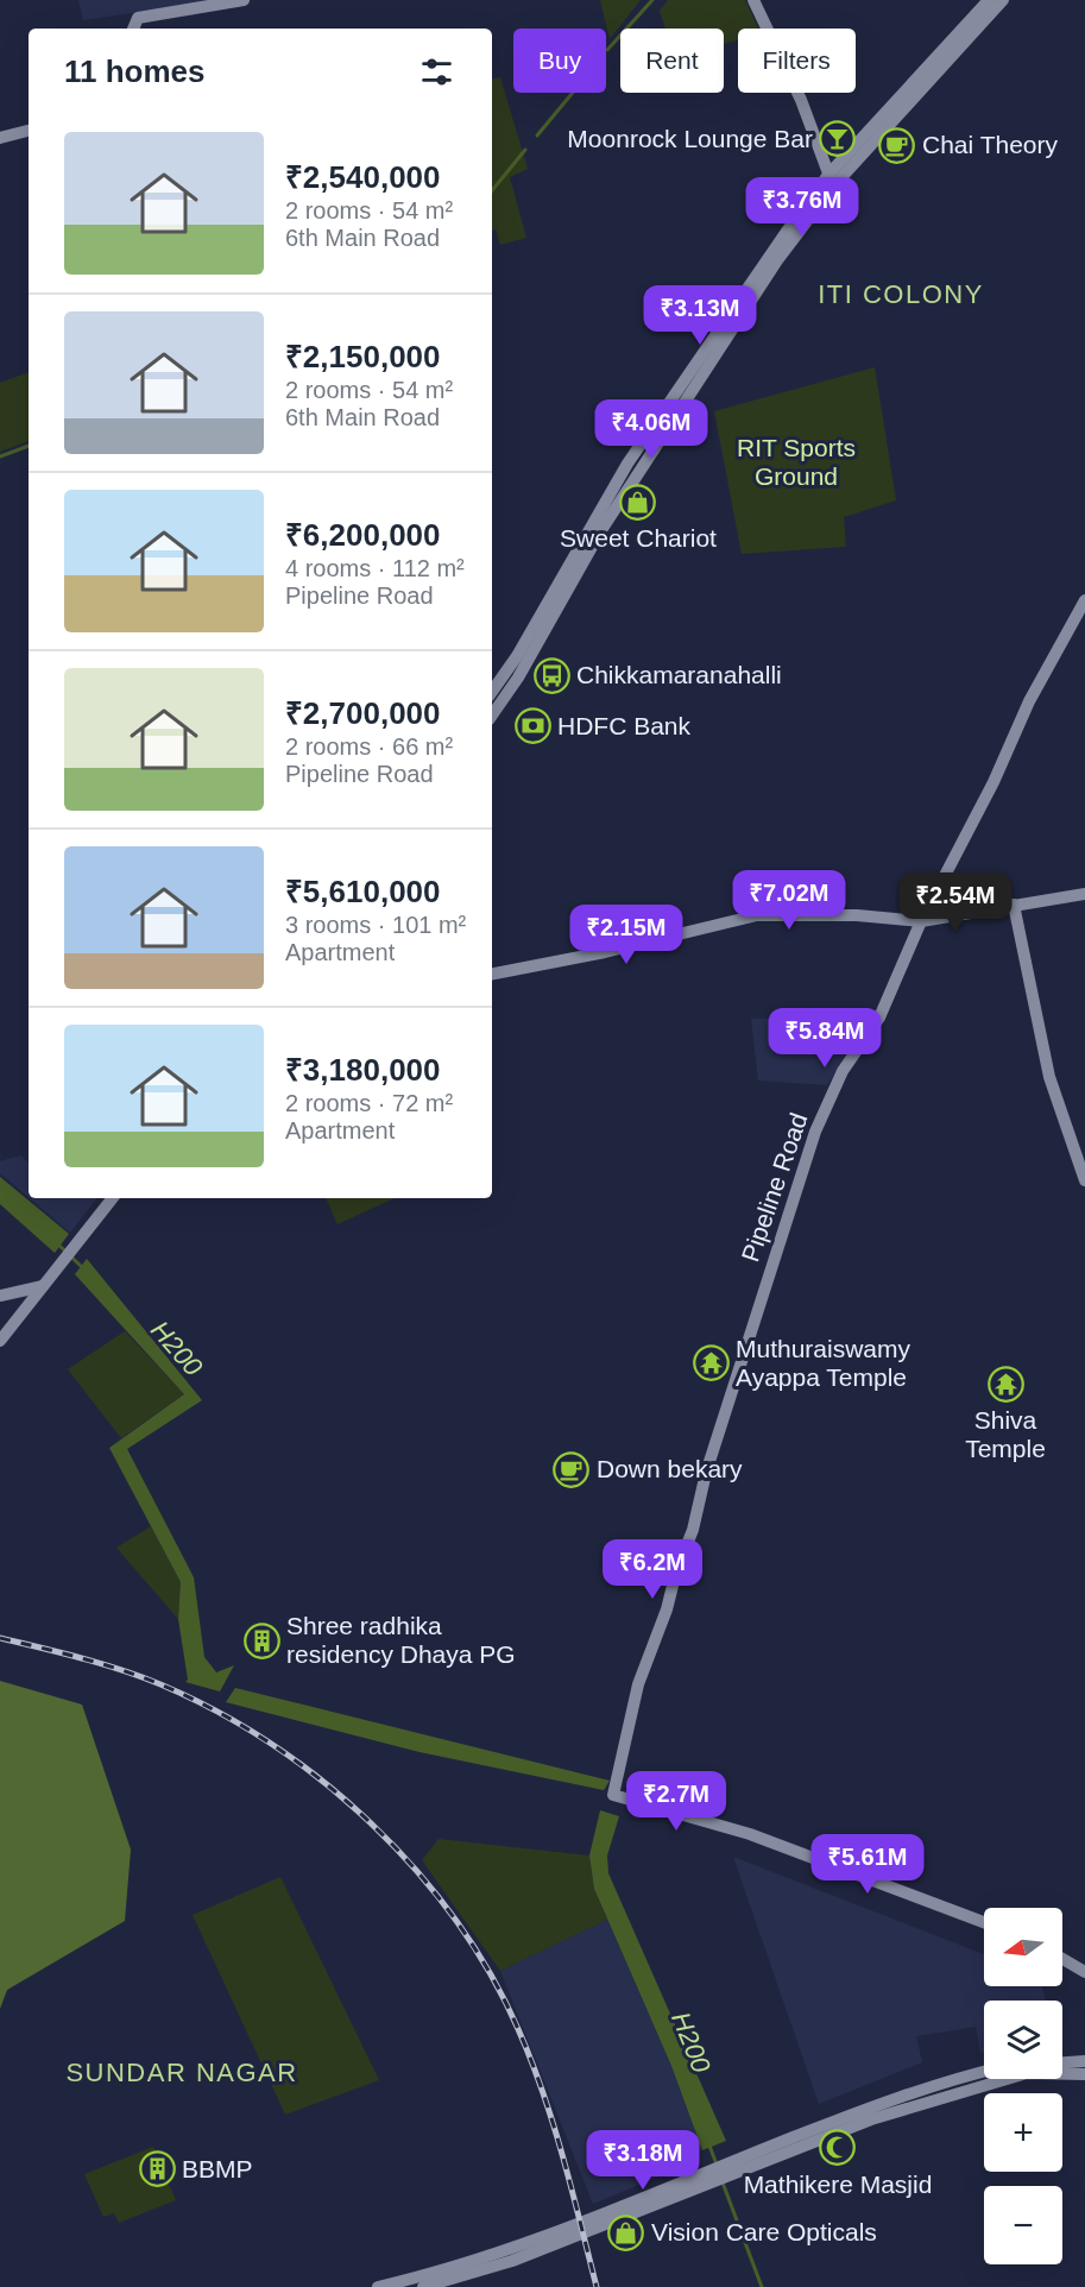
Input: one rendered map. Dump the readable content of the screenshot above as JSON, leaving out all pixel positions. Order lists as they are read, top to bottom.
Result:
{
  "streets": {
    "main road": ["Pipeline Road"]
  },
  "districts": ["ITI COLONY", "SUNDAR NAGAR"],
  "water": ["H200"],
  "parks": ["RIT Sports Ground"],
  "places": {
    "bar": ["Moonrock Lounge Bar"],
    "cafe": ["Chai Theory", "Down bekary"],
    "shop": ["Sweet Chariot", "Vision Care Opticals"],
    "bus stop": ["Chikkamaranahalli"],
    "bank": ["HDFC Bank"],
    "temple": ["Muthuraiswamy Ayappa Temple", "Shiva Temple"],
    "building": ["Shree radhika residency Dhaya PG", "BBMP"],
    "mosque": ["Mathikere Masjid"]
  },
  "north": "left",
  "page": {
    "chip": ["Buy", "Rent", "Filters"],
    "heading": "11 homes",
    "list": [
      {
        "name": "₹2,540,000",
        "note": "2 rooms · 54 m² · 6th Main Road"
      },
      {
        "name": "₹2,150,000",
        "note": "2 rooms · 54 m² · 6th Main Road"
      },
      {
        "name": "₹6,200,000",
        "note": "4 rooms · 112 m² · Pipeline Road"
      },
      {
        "name": "₹2,700,000",
        "note": "2 rooms · 66 m² · Pipeline Road"
      },
      {
        "name": "₹5,610,000",
        "note": "3 rooms · 101 m² · Apartment"
      },
      {
        "name": "₹3,180,000",
        "note": "2 rooms · 72 m² · Apartment"
      }
    ],
    "price": [
      "₹3.76M",
      "₹3.13M",
      "₹4.06M",
      "₹7.02M",
      "₹2.54M",
      "₹2.15M",
      "₹5.84M",
      "₹6.2M",
      "₹2.7M",
      "₹5.61M",
      "₹3.18M"
    ],
    "map_buttons": ["+", "−"]
  }
}
